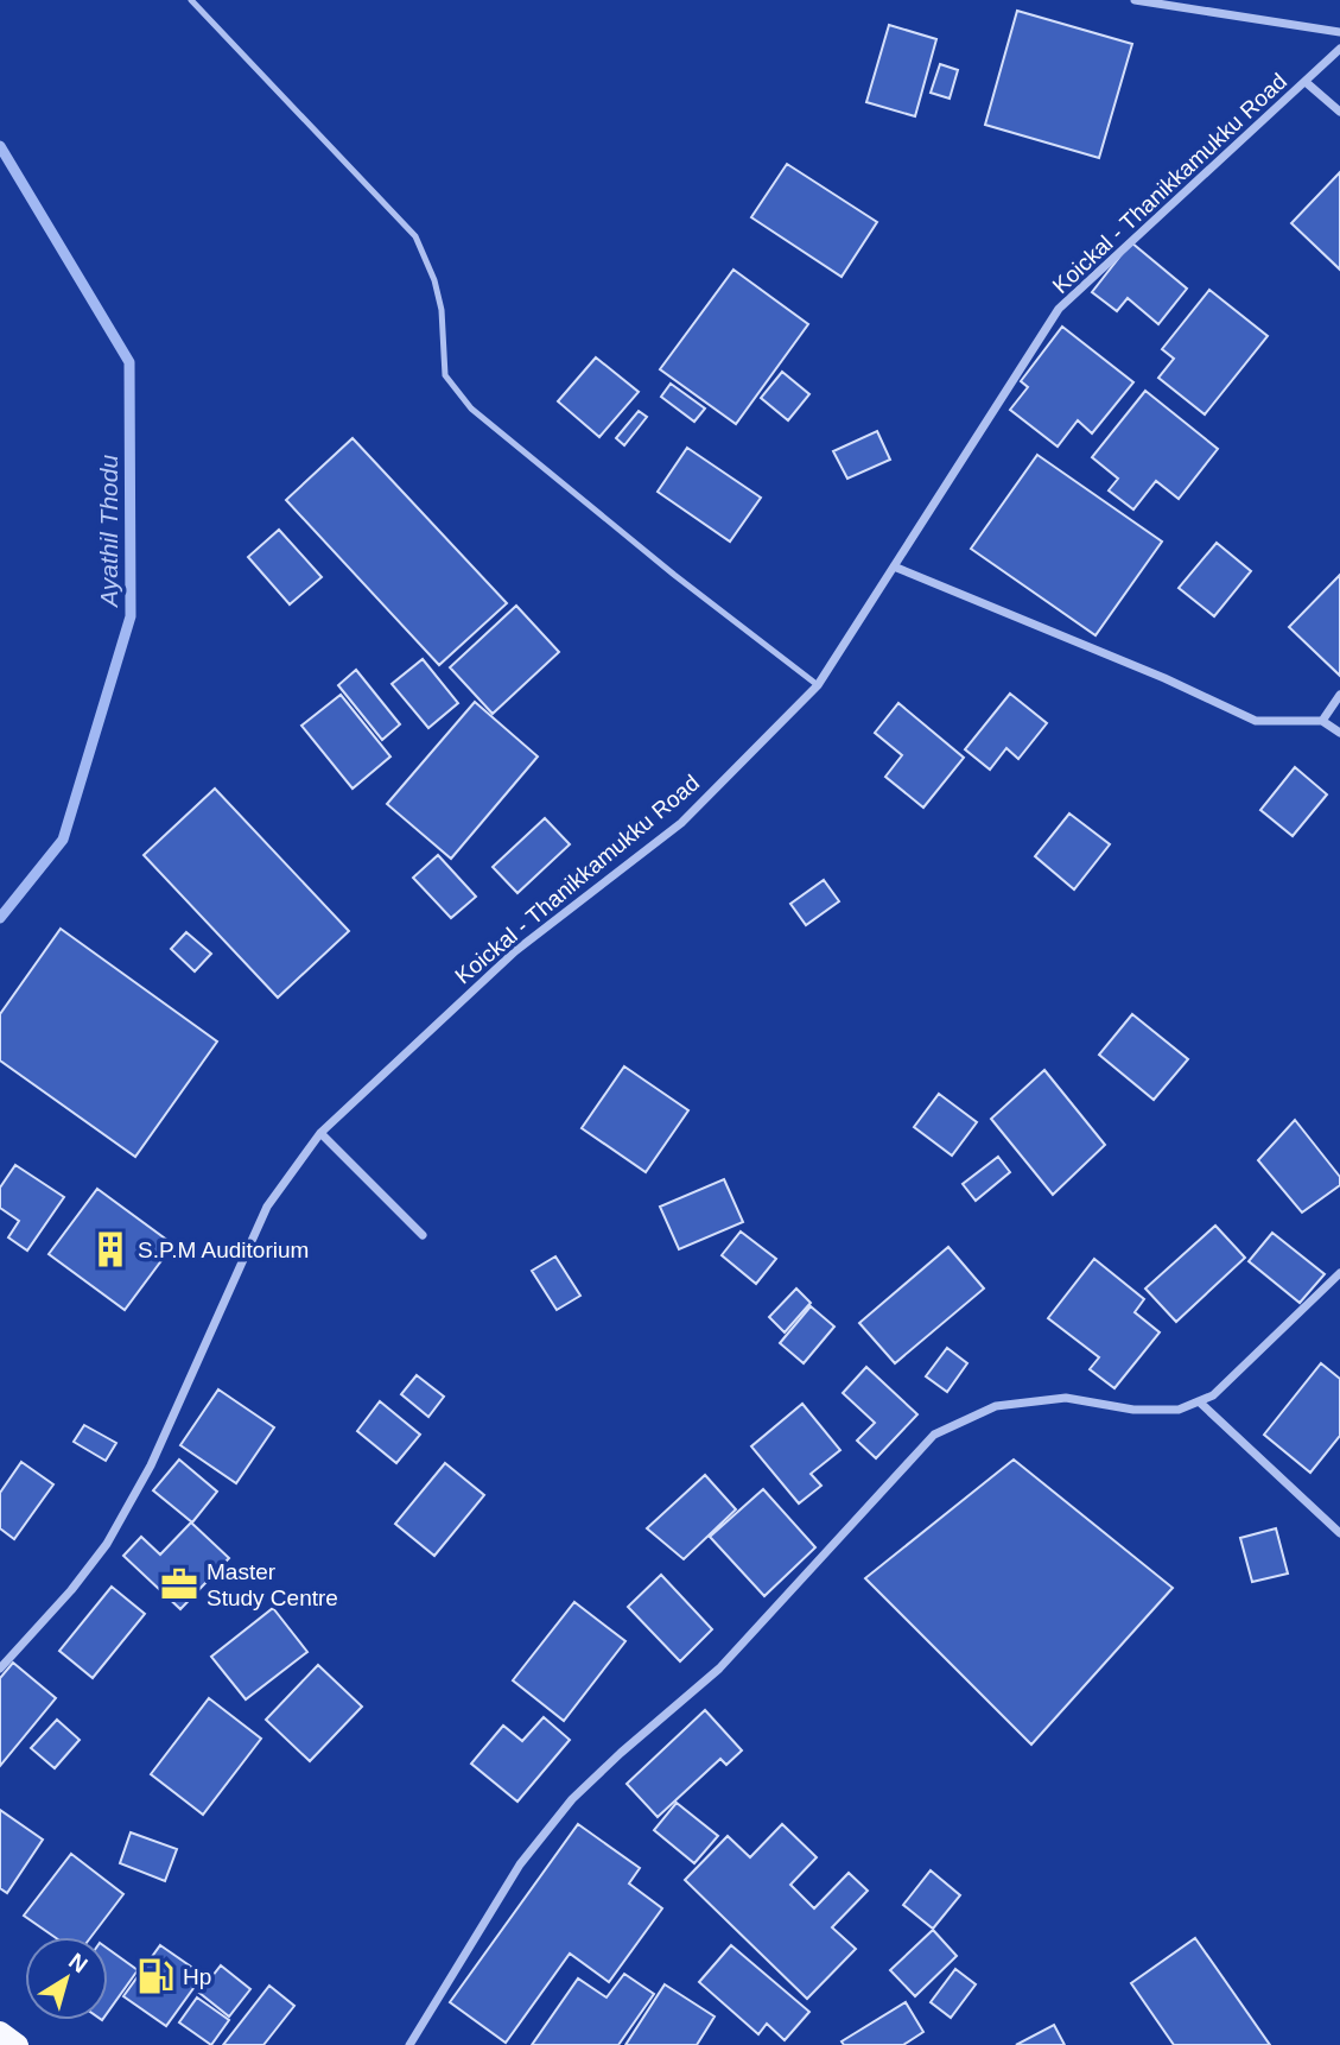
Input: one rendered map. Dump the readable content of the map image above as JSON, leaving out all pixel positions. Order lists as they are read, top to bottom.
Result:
{
  "streets": {
    "street": ["Koickal - Thanikkamukku Road"]
  },
  "water": ["Ayathil Thodu"],
  "places": {
    "building": ["S.P.M Auditorium"],
    "office": ["Master Study Centre"],
    "fuel station": ["Hp"]
  },
  "north": "top right"
}
